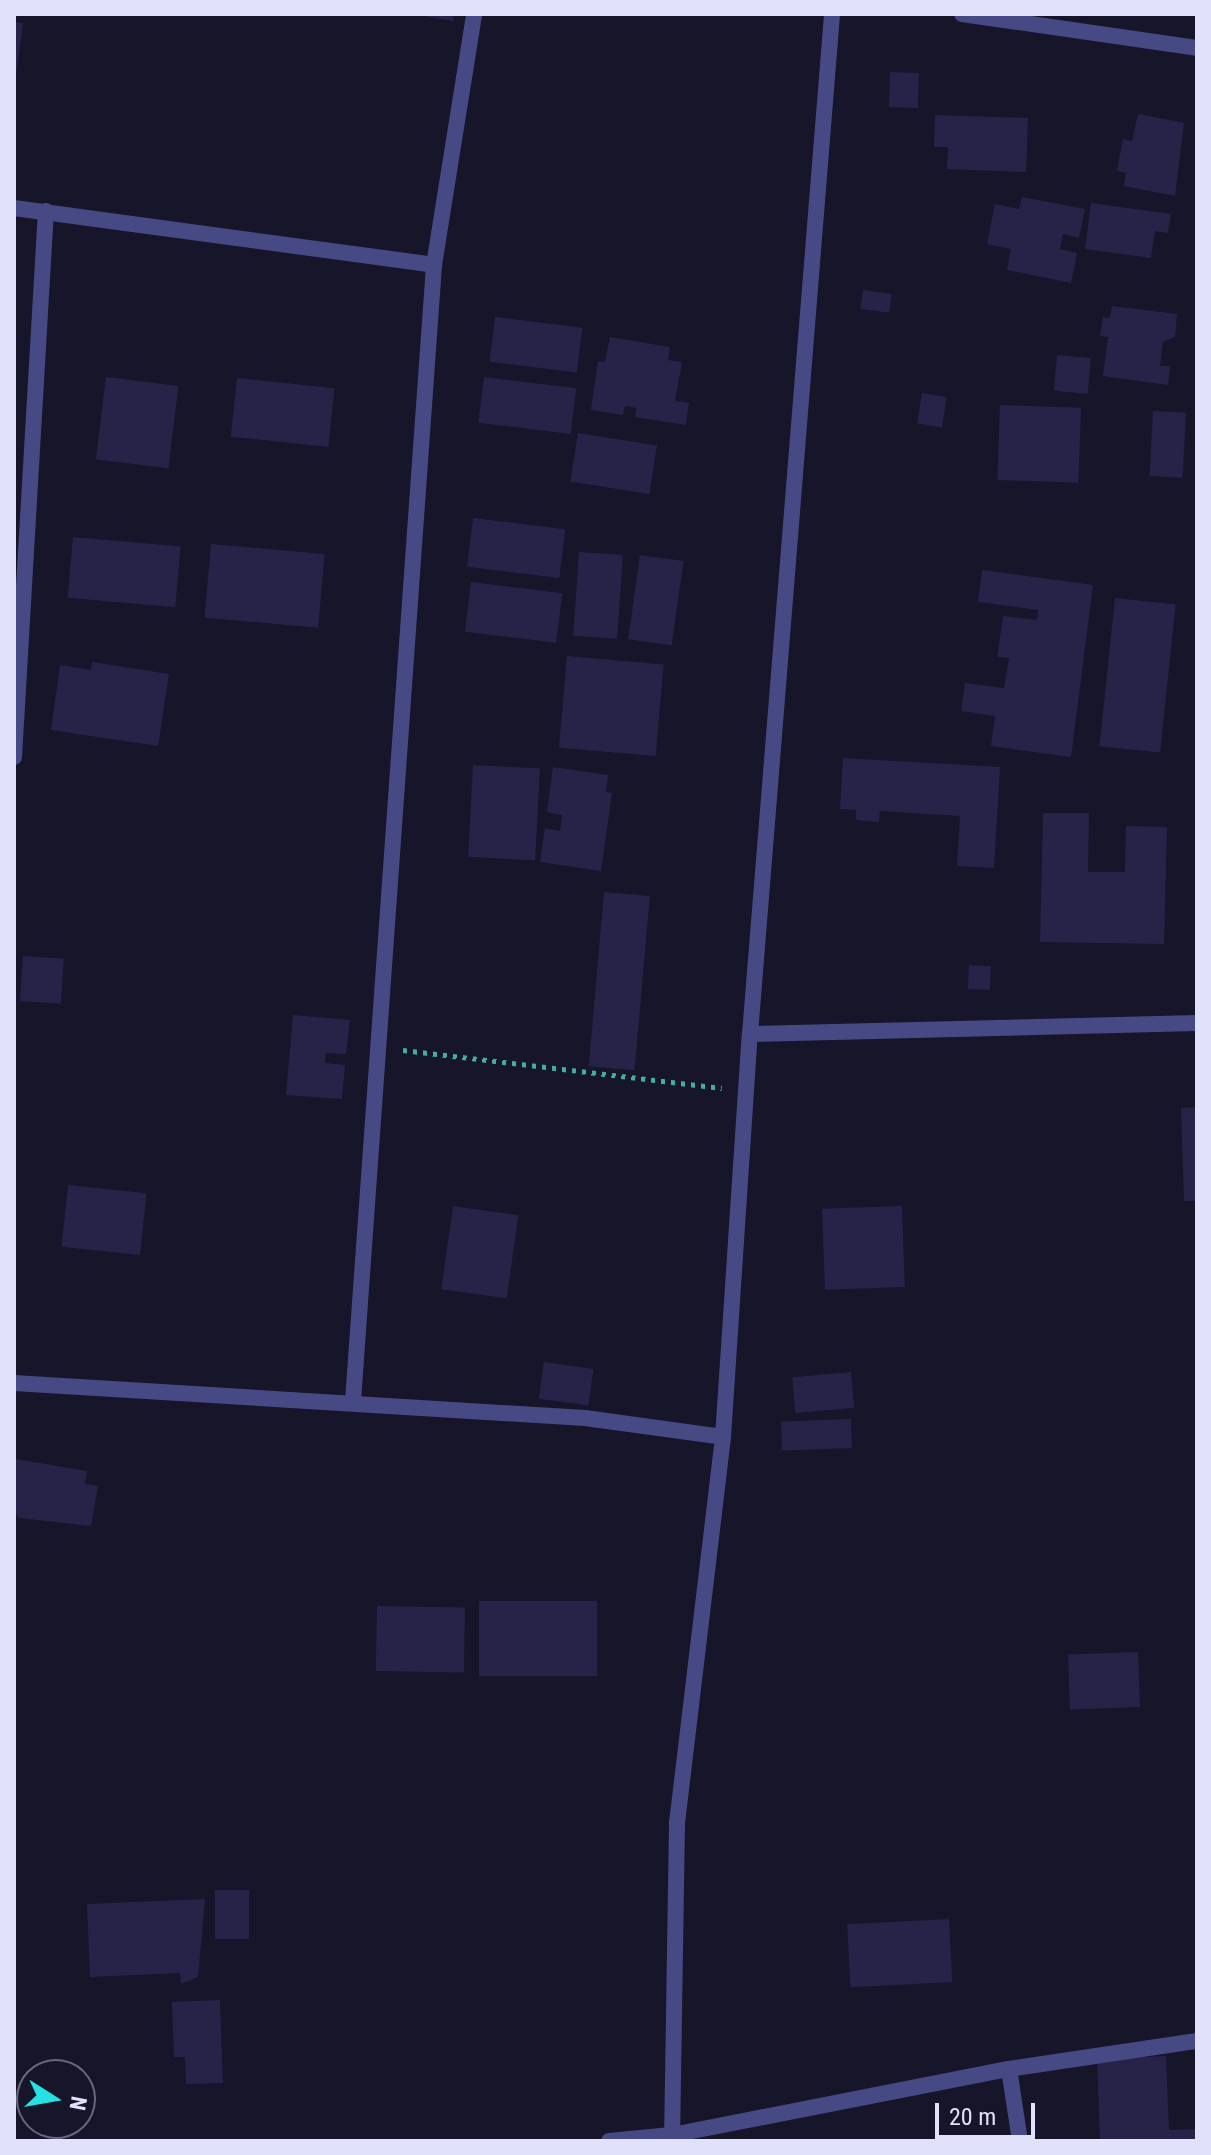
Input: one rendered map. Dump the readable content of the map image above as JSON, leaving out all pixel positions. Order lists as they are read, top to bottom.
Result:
{
  "scale_bar": "20 m",
  "north": "right"
}
